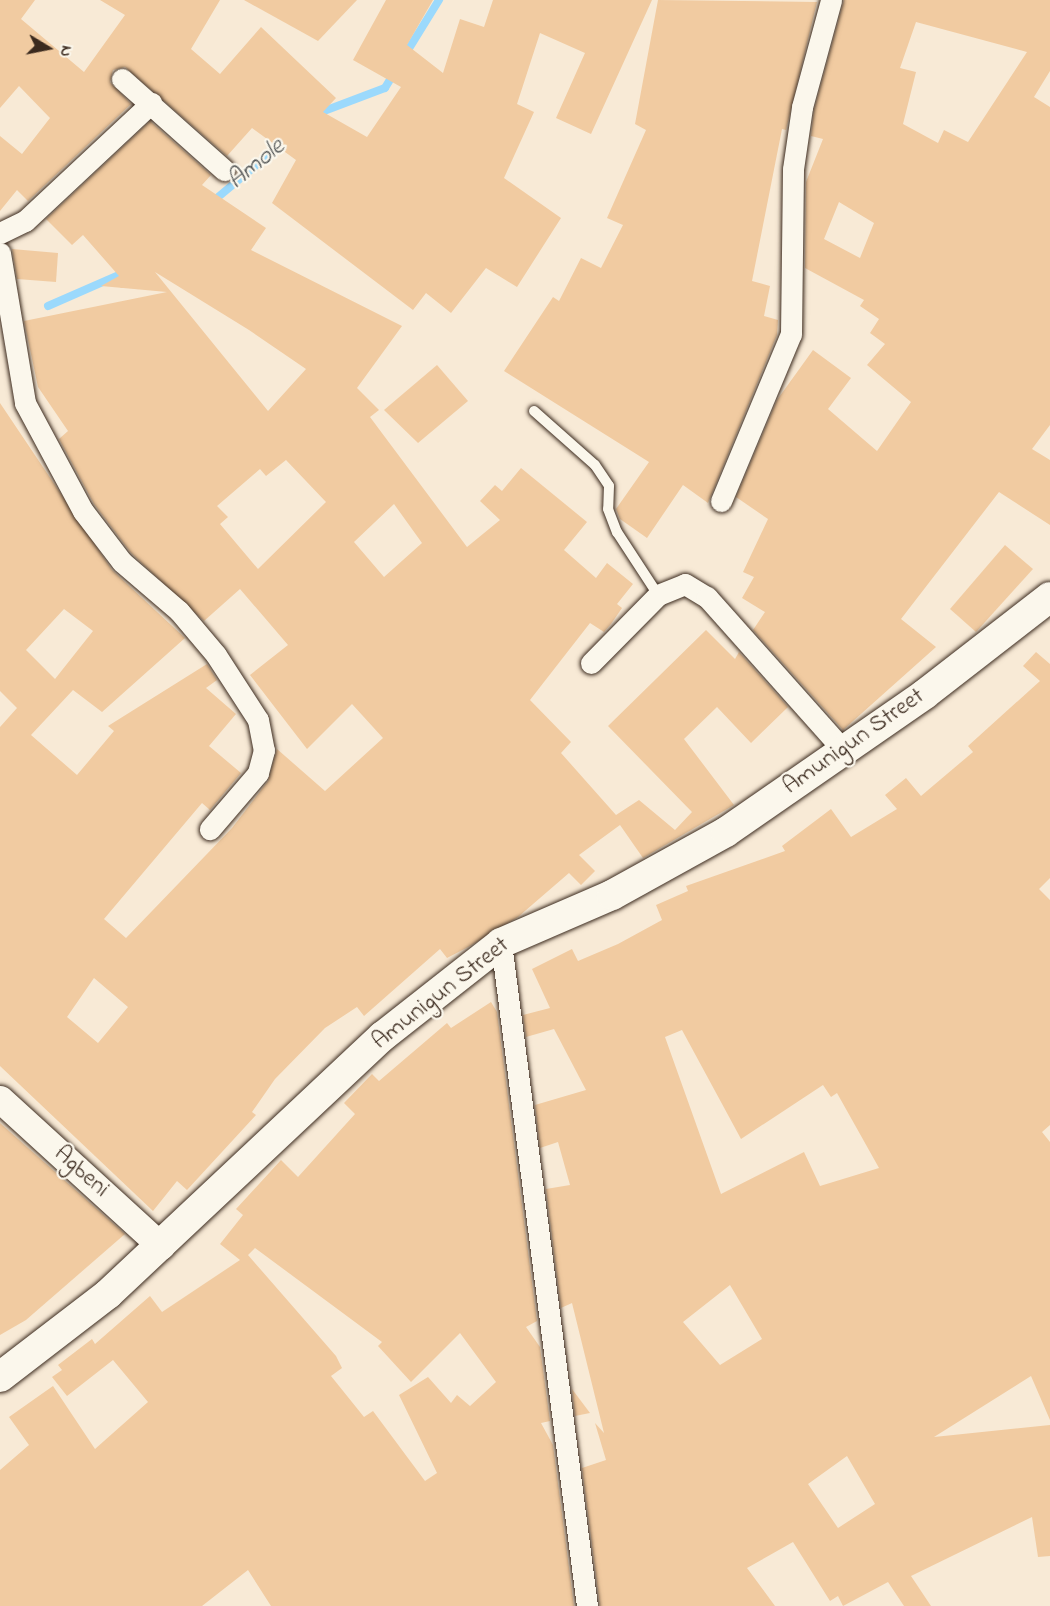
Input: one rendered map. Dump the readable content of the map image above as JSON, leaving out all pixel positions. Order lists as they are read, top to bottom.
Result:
{
  "streets": {
    "main road": ["Amunigun Street"],
    "street": ["Agbeni"]
  },
  "crossings": [
    ["Amunigun Street", "Agbeni"]
  ],
  "water": ["Amole"],
  "north": "right"
}
